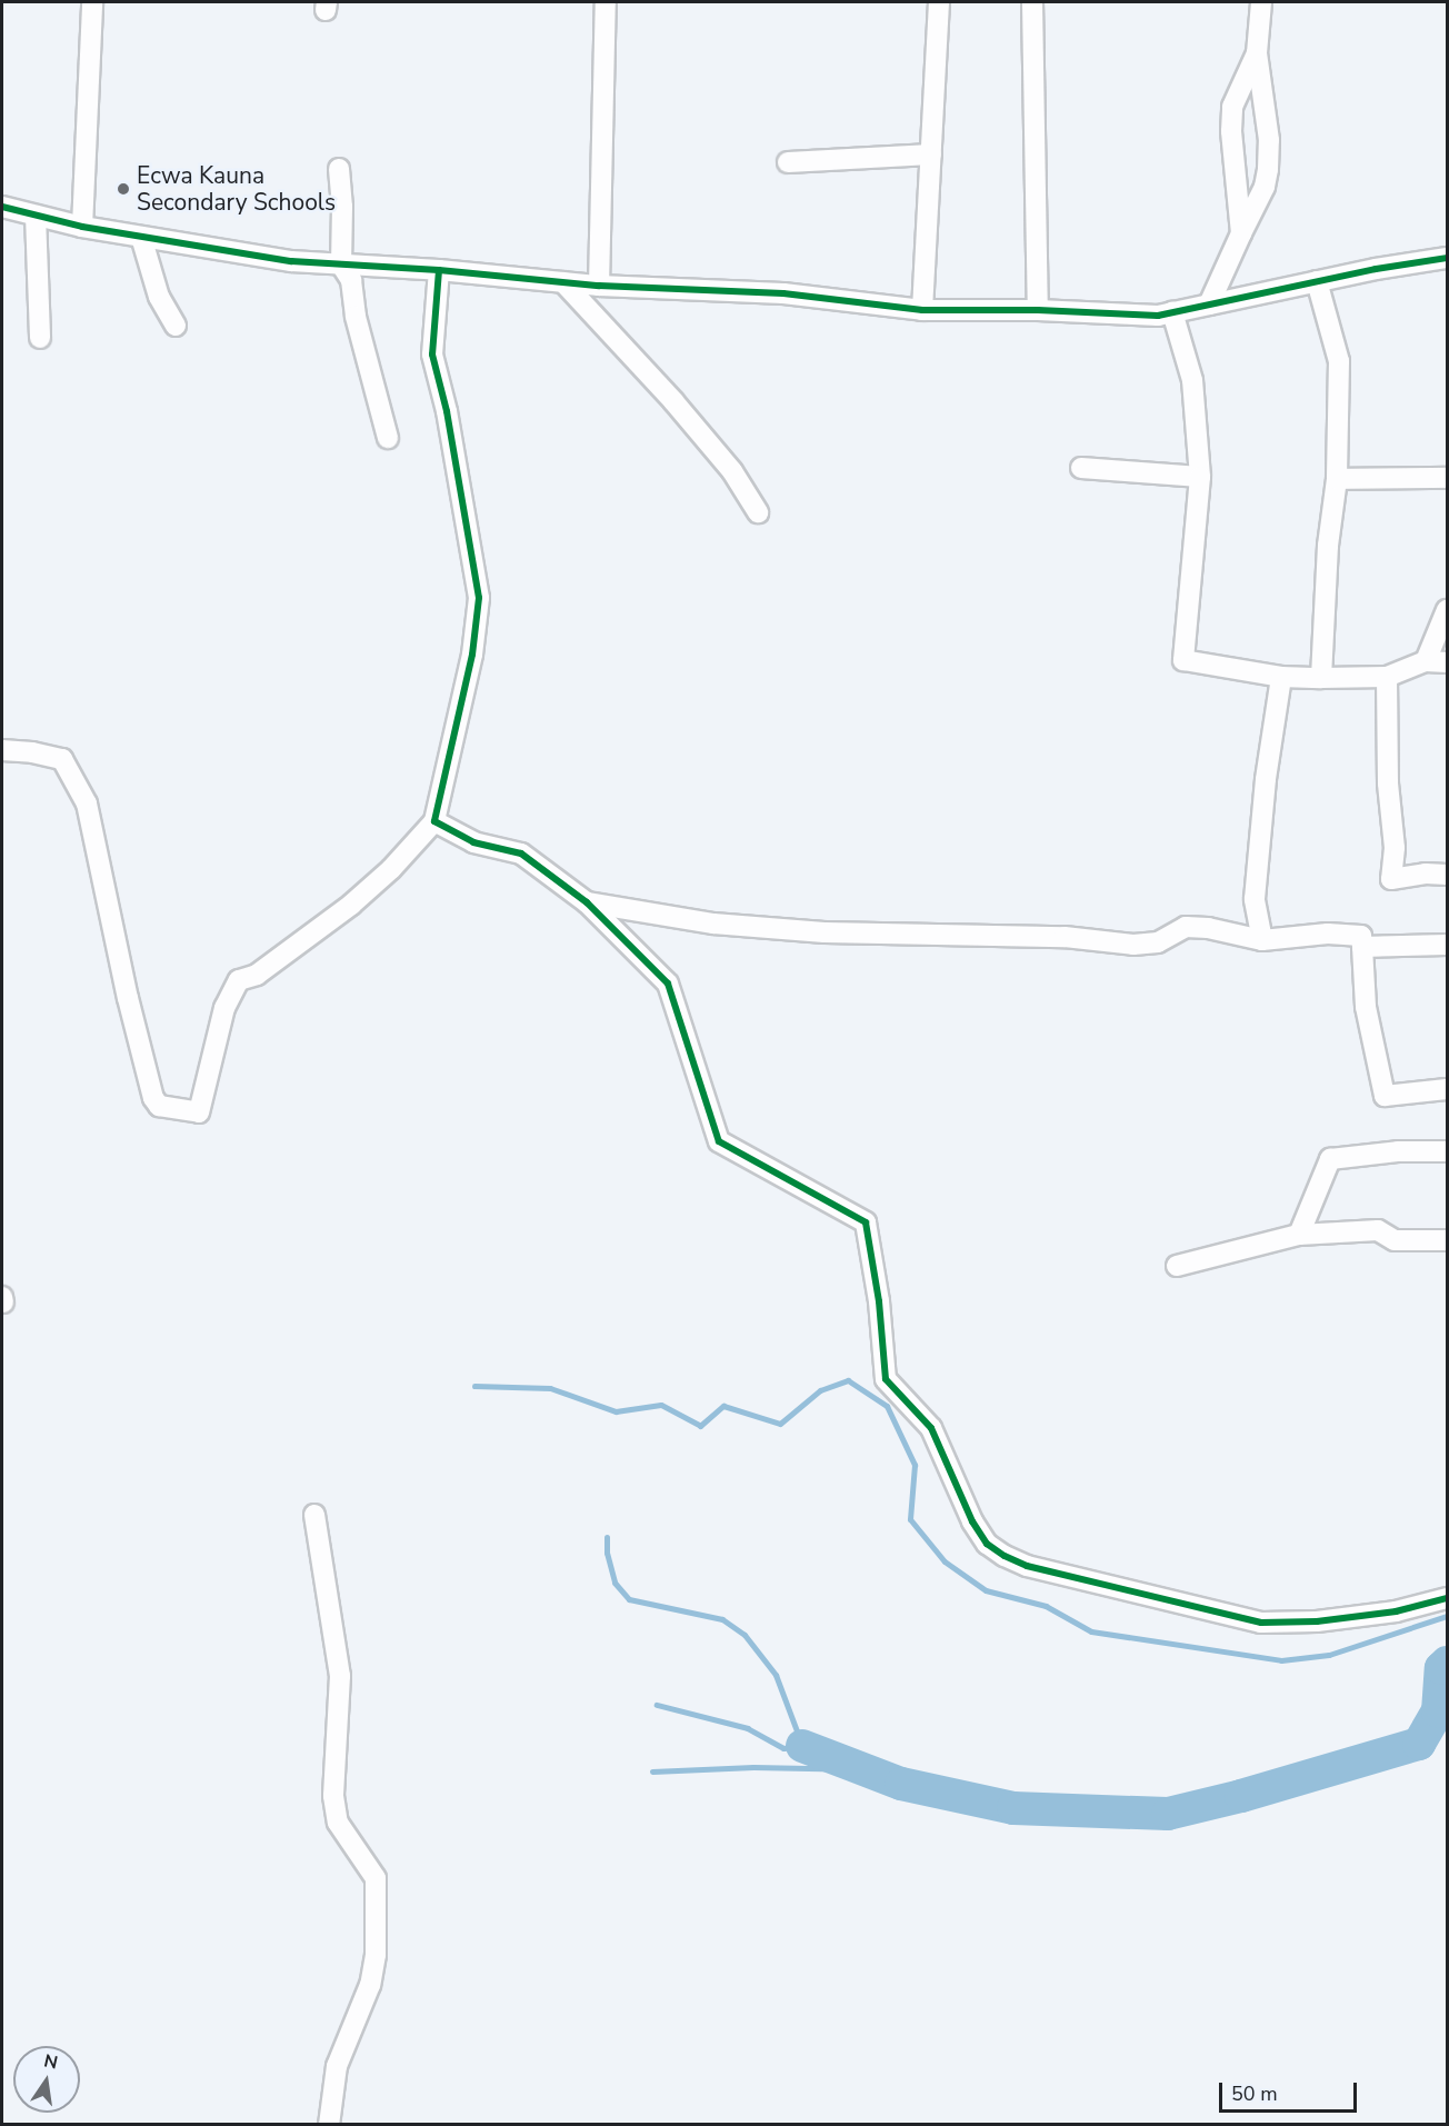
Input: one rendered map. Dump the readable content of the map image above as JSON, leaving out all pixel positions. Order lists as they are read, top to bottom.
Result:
{
  "places": ["Ecwa Kauna Secondary Schools"],
  "scale_bar": "50 m",
  "north": "top"
}
